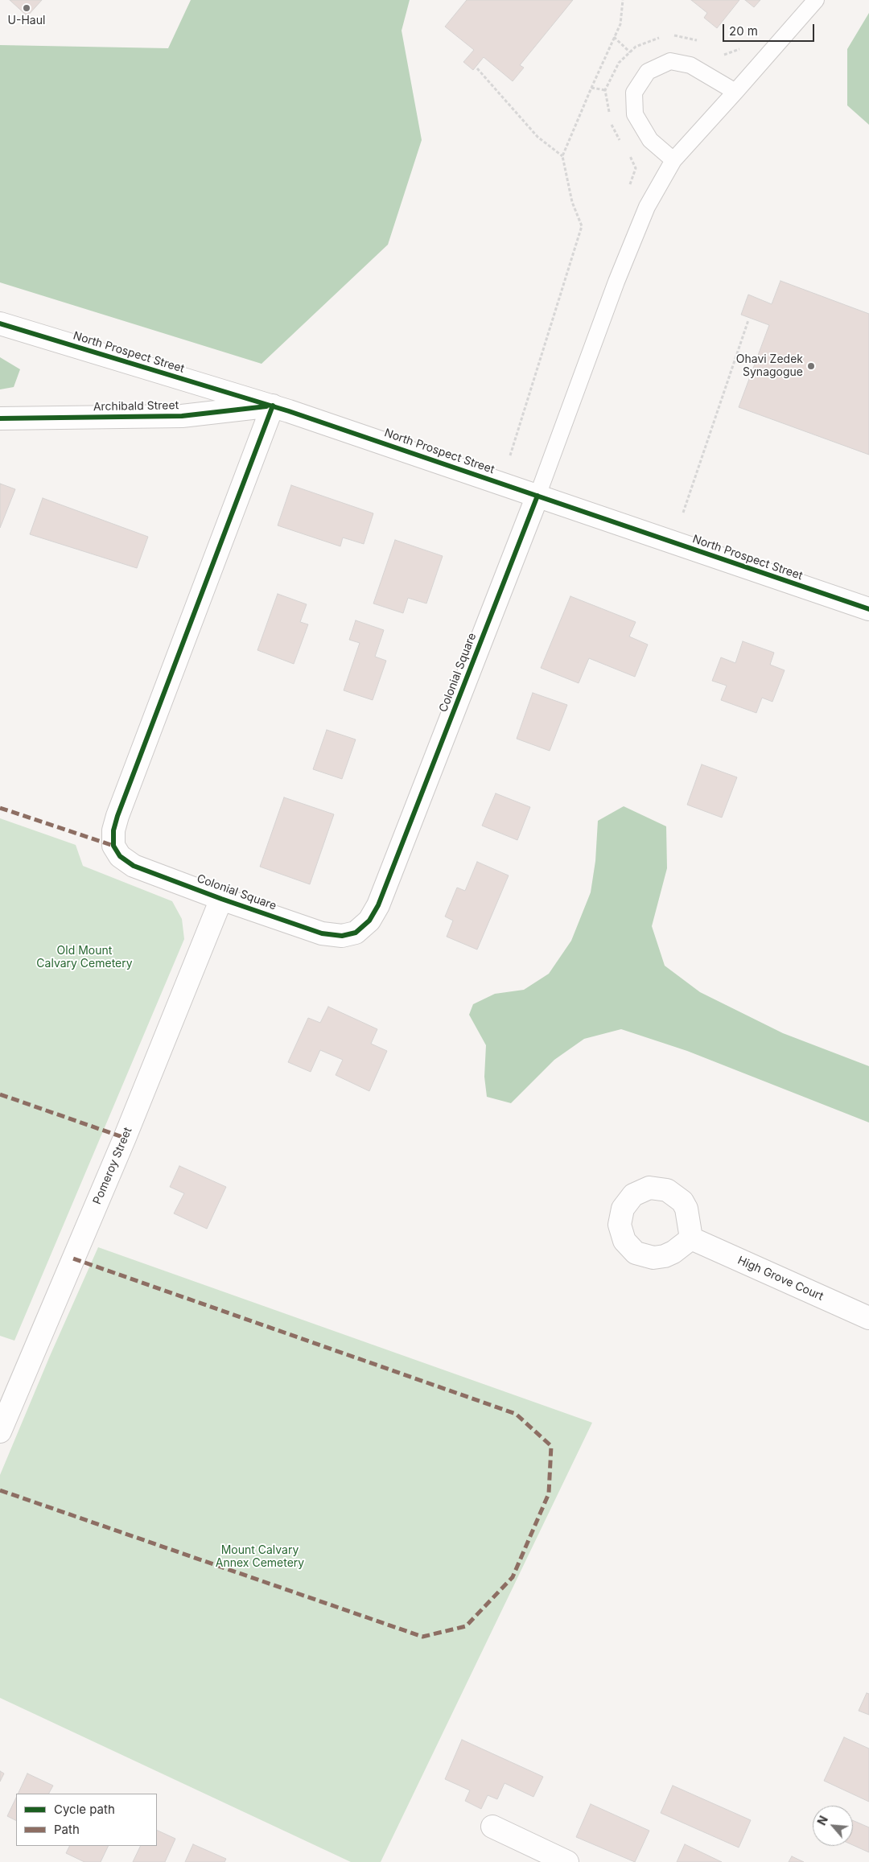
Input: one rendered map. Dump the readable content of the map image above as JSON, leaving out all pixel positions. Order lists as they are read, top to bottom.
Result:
{
  "streets": {
    "street": [
      "North Prospect Street",
      "Archibald Street",
      "Colonial Square",
      "Pomeroy Street",
      "High Grove Court"
    ]
  },
  "crossings": [
    ["North Prospect Street", "Archibald Street"],
    ["North Prospect Street", "Colonial Square"],
    ["Archibald Street", "Colonial Square"],
    ["Colonial Square", "Pomeroy Street"]
  ],
  "parks": ["Old Mount Calvary Cemetery", "Mount Calvary Annex Cemetery"],
  "places": ["U-Haul", "Ohavi Zedek Synagogue"],
  "legend": ["Cycle path", "Path"],
  "scale_bar": "20 m",
  "north": "top left"
}
